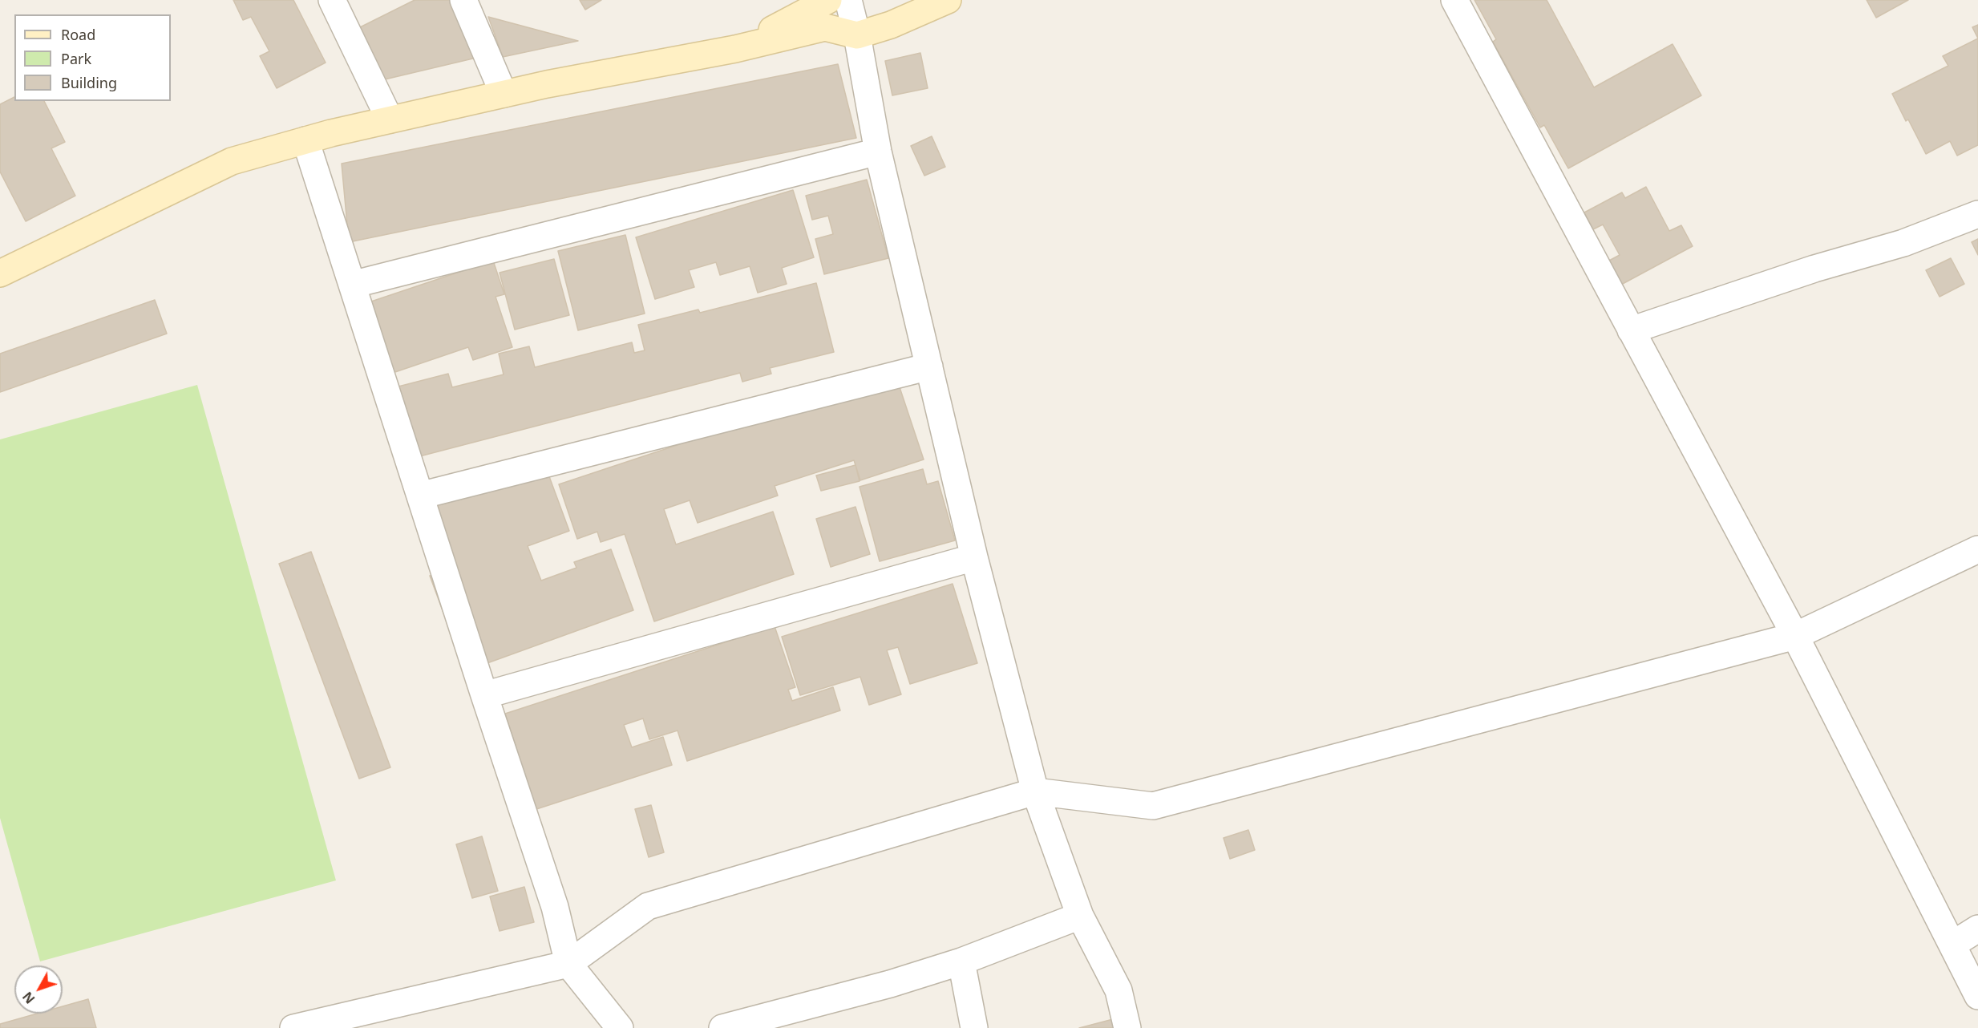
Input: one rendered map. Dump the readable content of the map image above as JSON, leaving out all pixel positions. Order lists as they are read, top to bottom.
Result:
{
  "legend": ["Road", "Park", "Building"],
  "north": "bottom left"
}
